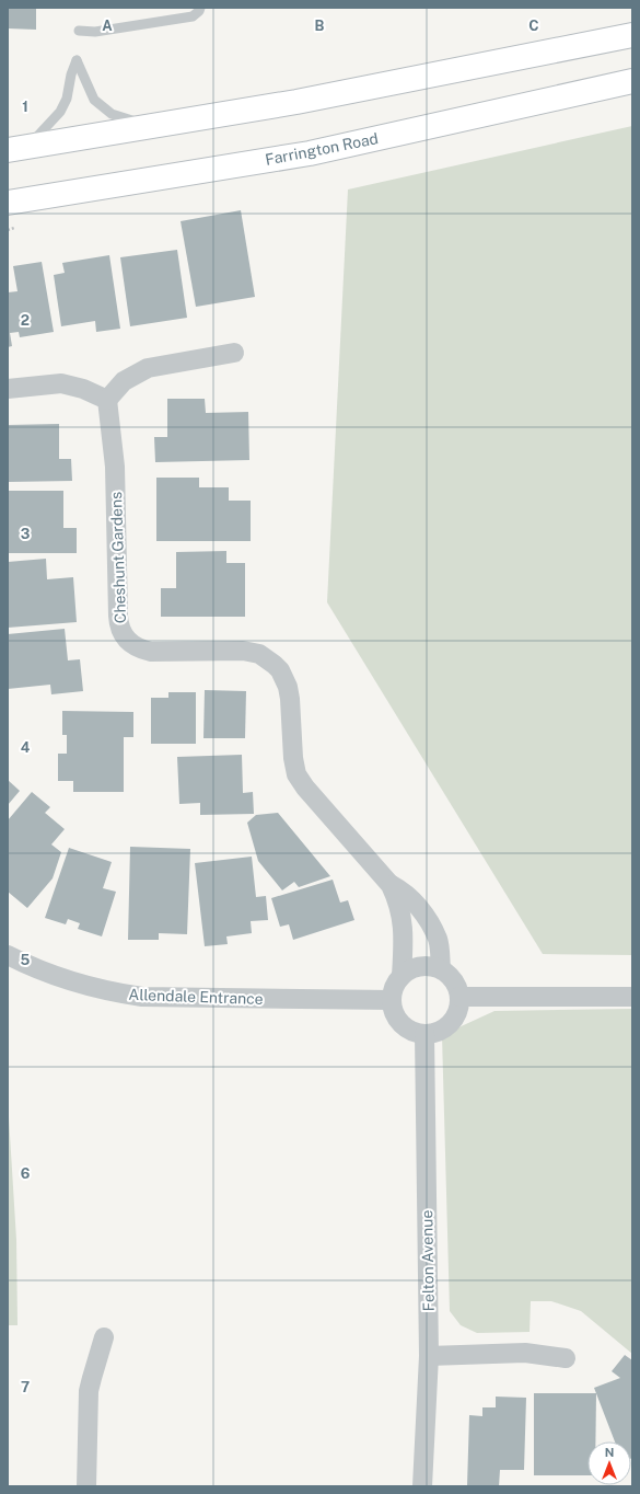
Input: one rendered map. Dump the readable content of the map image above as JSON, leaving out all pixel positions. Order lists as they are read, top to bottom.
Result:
{
  "streets": {
    "main road": ["Farrington Road"],
    "street": ["Cheshunt Gardens", "Allendale Entrance", "Felton Avenue"]
  },
  "crossings": [
    ["Allendale Entrance", "Felton Avenue"]
  ],
  "north": "top",
  "grid": {
    "columns": ["A", "B", "C"],
    "rows": [
      "1",
      "2",
      "3",
      "4",
      "5",
      "6",
      "7"
    ]
  }
}
